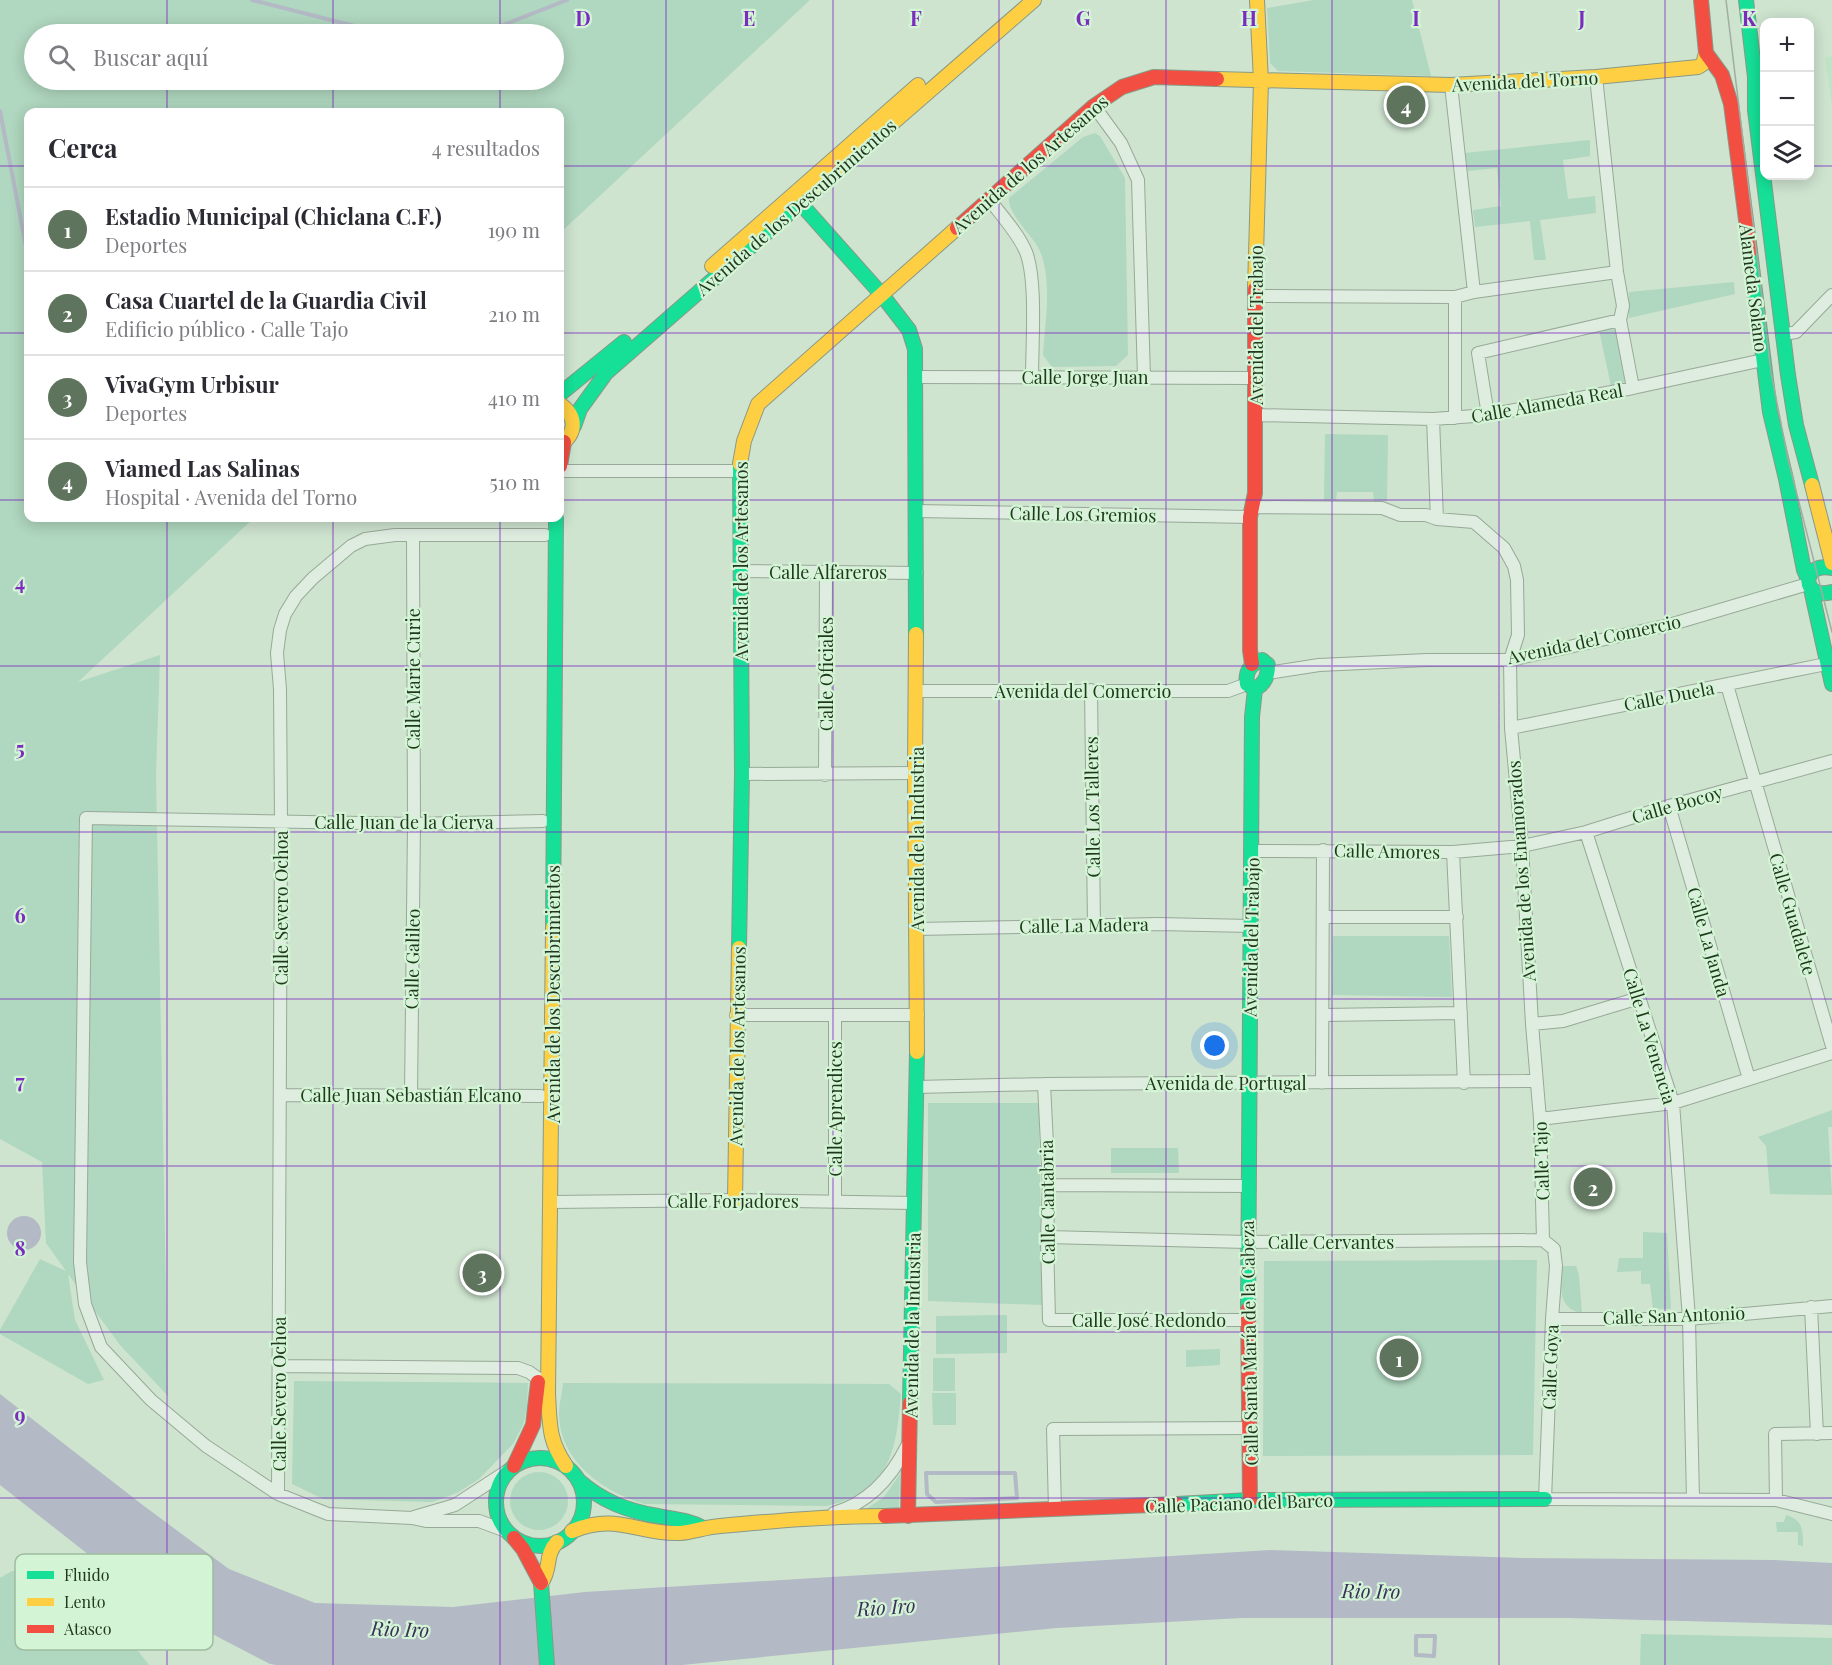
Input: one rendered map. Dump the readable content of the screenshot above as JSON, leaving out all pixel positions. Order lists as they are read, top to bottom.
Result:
{
  "streets": {
    "street": [
      "Avenida del Torno",
      "Avenida de los Artesanos",
      "Avenida de los Descubrimientos",
      "Alameda Solano",
      "Avenida del Trabajo",
      "Calle Jorge Juan",
      "Calle Alameda Real",
      "Calle Los Gremios",
      "Calle Alfareros",
      "Avenida del Comercio",
      "Calle Oficiales",
      "Calle Marie Curie",
      "Calle Duela",
      "Calle Bocoy",
      "Calle Los Talleres",
      "Calle Juan de la Cierva",
      "Avenida de la Industria",
      "Calle Amores",
      "Avenida de los Enamorados",
      "Calle Severo Ochoa",
      "Calle Guadalete",
      "Calle La Madera",
      "Calle La Janda",
      "Calle Galileo",
      "Calle La Venencia",
      "Avenida de Portugal",
      "Calle Juan Sebastián Elcano",
      "Calle Aprendices",
      "Calle Tajo",
      "Calle Forjadores",
      "Calle Cantabria",
      "Calle Cervantes",
      "Calle San Antonio",
      "Calle José Redondo",
      "Calle Santa María de la Cabeza",
      "Calle Goya",
      "Calle Paciano del Barco"
    ]
  },
  "crossings": [
    ["Avenida del Torno", "Avenida de los Artesanos"],
    ["Avenida del Torno", "Alameda Solano"],
    ["Avenida del Torno", "Avenida del Trabajo"],
    ["Avenida de los Artesanos", "Avenida del Trabajo"],
    ["Avenida de los Artesanos", "Calle Alfareros"],
    ["Avenida de los Artesanos", "Avenida de la Industria"],
    ["Avenida de los Artesanos", "Calle Forjadores"],
    ["Avenida de los Descubrimientos", "Calle Juan de la Cierva"],
    ["Avenida de los Descubrimientos", "Avenida de la Industria"],
    ["Avenida de los Descubrimientos", "Calle Severo Ochoa"],
    ["Avenida de los Descubrimientos", "Calle Juan Sebastián Elcano"],
    ["Avenida de los Descubrimientos", "Calle Forjadores"],
    ["Avenida de los Descubrimientos", "Calle Paciano del Barco"],
    ["Alameda Solano", "Calle Alameda Real"],
    ["Alameda Solano", "Avenida del Comercio"],
    ["Alameda Solano", "Calle Duela"],
    ["Avenida del Trabajo", "Calle Jorge Juan"],
    ["Avenida del Trabajo", "Calle Alameda Real"],
    ["Avenida del Trabajo", "Calle Los Gremios"],
    ["Avenida del Trabajo", "Avenida del Comercio"],
    ["Avenida del Trabajo", "Calle Amores"],
    ["Avenida del Trabajo", "Calle La Madera"],
    ["Avenida del Trabajo", "Avenida de Portugal"],
    ["Avenida del Trabajo", "Calle Santa María de la Cabeza"],
    ["Calle Jorge Juan", "Avenida de la Industria"],
    ["Calle Los Gremios", "Avenida de la Industria"],
    ["Calle Los Gremios", "Avenida de los Enamorados"],
    ["Calle Alfareros", "Calle Oficiales"],
    ["Calle Alfareros", "Avenida de la Industria"],
    ["Avenida del Comercio", "Calle Los Talleres"],
    ["Avenida del Comercio", "Avenida de la Industria"],
    ["Avenida del Comercio", "Avenida de los Enamorados"],
    ["Calle Marie Curie", "Calle Juan de la Cierva"],
    ["Calle Marie Curie", "Calle Severo Ochoa"],
    ["Calle Marie Curie", "Calle Galileo"],
    ["Calle Duela", "Avenida de los Enamorados"],
    ["Calle Duela", "Calle Guadalete"],
    ["Calle Bocoy", "Calle Amores"],
    ["Calle Bocoy", "Avenida de los Enamorados"],
    ["Calle Bocoy", "Calle Guadalete"],
    ["Calle Bocoy", "Calle La Janda"],
    ["Calle Bocoy", "Calle La Venencia"],
    ["Calle Los Talleres", "Calle La Madera"],
    ["Calle Juan de la Cierva", "Calle Severo Ochoa"],
    ["Calle Juan de la Cierva", "Calle Galileo"],
    ["Avenida de la Industria", "Calle La Madera"],
    ["Avenida de la Industria", "Avenida de Portugal"],
    ["Avenida de la Industria", "Calle Forjadores"],
    ["Avenida de la Industria", "Calle Paciano del Barco"],
    ["Calle Amores", "Avenida de los Enamorados"],
    ["Avenida de los Enamorados", "Avenida de Portugal"],
    ["Avenida de los Enamorados", "Calle Tajo"],
    ["Calle Severo Ochoa", "Calle Juan Sebastián Elcano"],
    ["Calle Galileo", "Calle Juan Sebastián Elcano"],
    ["Calle La Venencia", "Calle San Antonio"],
    ["Calle La Venencia", "Calle Paciano del Barco"],
    ["Avenida de Portugal", "Calle Tajo"],
    ["Avenida de Portugal", "Calle Cantabria"],
    ["Calle Aprendices", "Calle Forjadores"],
    ["Calle Tajo", "Calle Cervantes"],
    ["Calle Tajo", "Calle Goya"],
    ["Calle Cantabria", "Calle Cervantes"],
    ["Calle Cantabria", "Calle José Redondo"],
    ["Calle Cervantes", "Calle Santa María de la Cabeza"],
    ["Calle Cervantes", "Calle Goya"],
    ["Calle San Antonio", "Calle Goya"],
    ["Calle José Redondo", "Calle Santa María de la Cabeza"],
    ["Calle Santa María de la Cabeza", "Calle Paciano del Barco"],
    ["Calle Goya", "Calle Paciano del Barco"]
  ],
  "water": ["Rio Iro"],
  "legend": ["Fluido", "Lento", "Atasco"],
  "page": {
    "map_buttons": ["+", "−"],
    "search": "Buscar aquí",
    "pins": [
      "4",
      "2",
      "3",
      "1"
    ],
    "heading": ["Cerca", "4 resultados"],
    "list": [
      {
        "mark": "1",
        "name": "Estadio Municipal (Chiclana C.F.)",
        "note": "Deportes",
        "value": "190 m"
      },
      {
        "mark": "2",
        "name": "Casa Cuartel de la Guardia Civil",
        "note": "Edificio público · Calle Tajo",
        "value": "210 m"
      },
      {
        "mark": "3",
        "name": "VivaGym Urbisur",
        "note": "Deportes",
        "value": "410 m"
      },
      {
        "mark": "4",
        "name": "Viamed Las Salinas",
        "note": "Hospital · Avenida del Torno",
        "value": "510 m"
      }
    ]
  },
  "grid": {
    "columns": [
      "D",
      "E",
      "F",
      "G",
      "H",
      "I",
      "J",
      "K"
    ],
    "rows": [
      "4",
      "5",
      "6",
      "7",
      "8",
      "9"
    ]
  }
}
